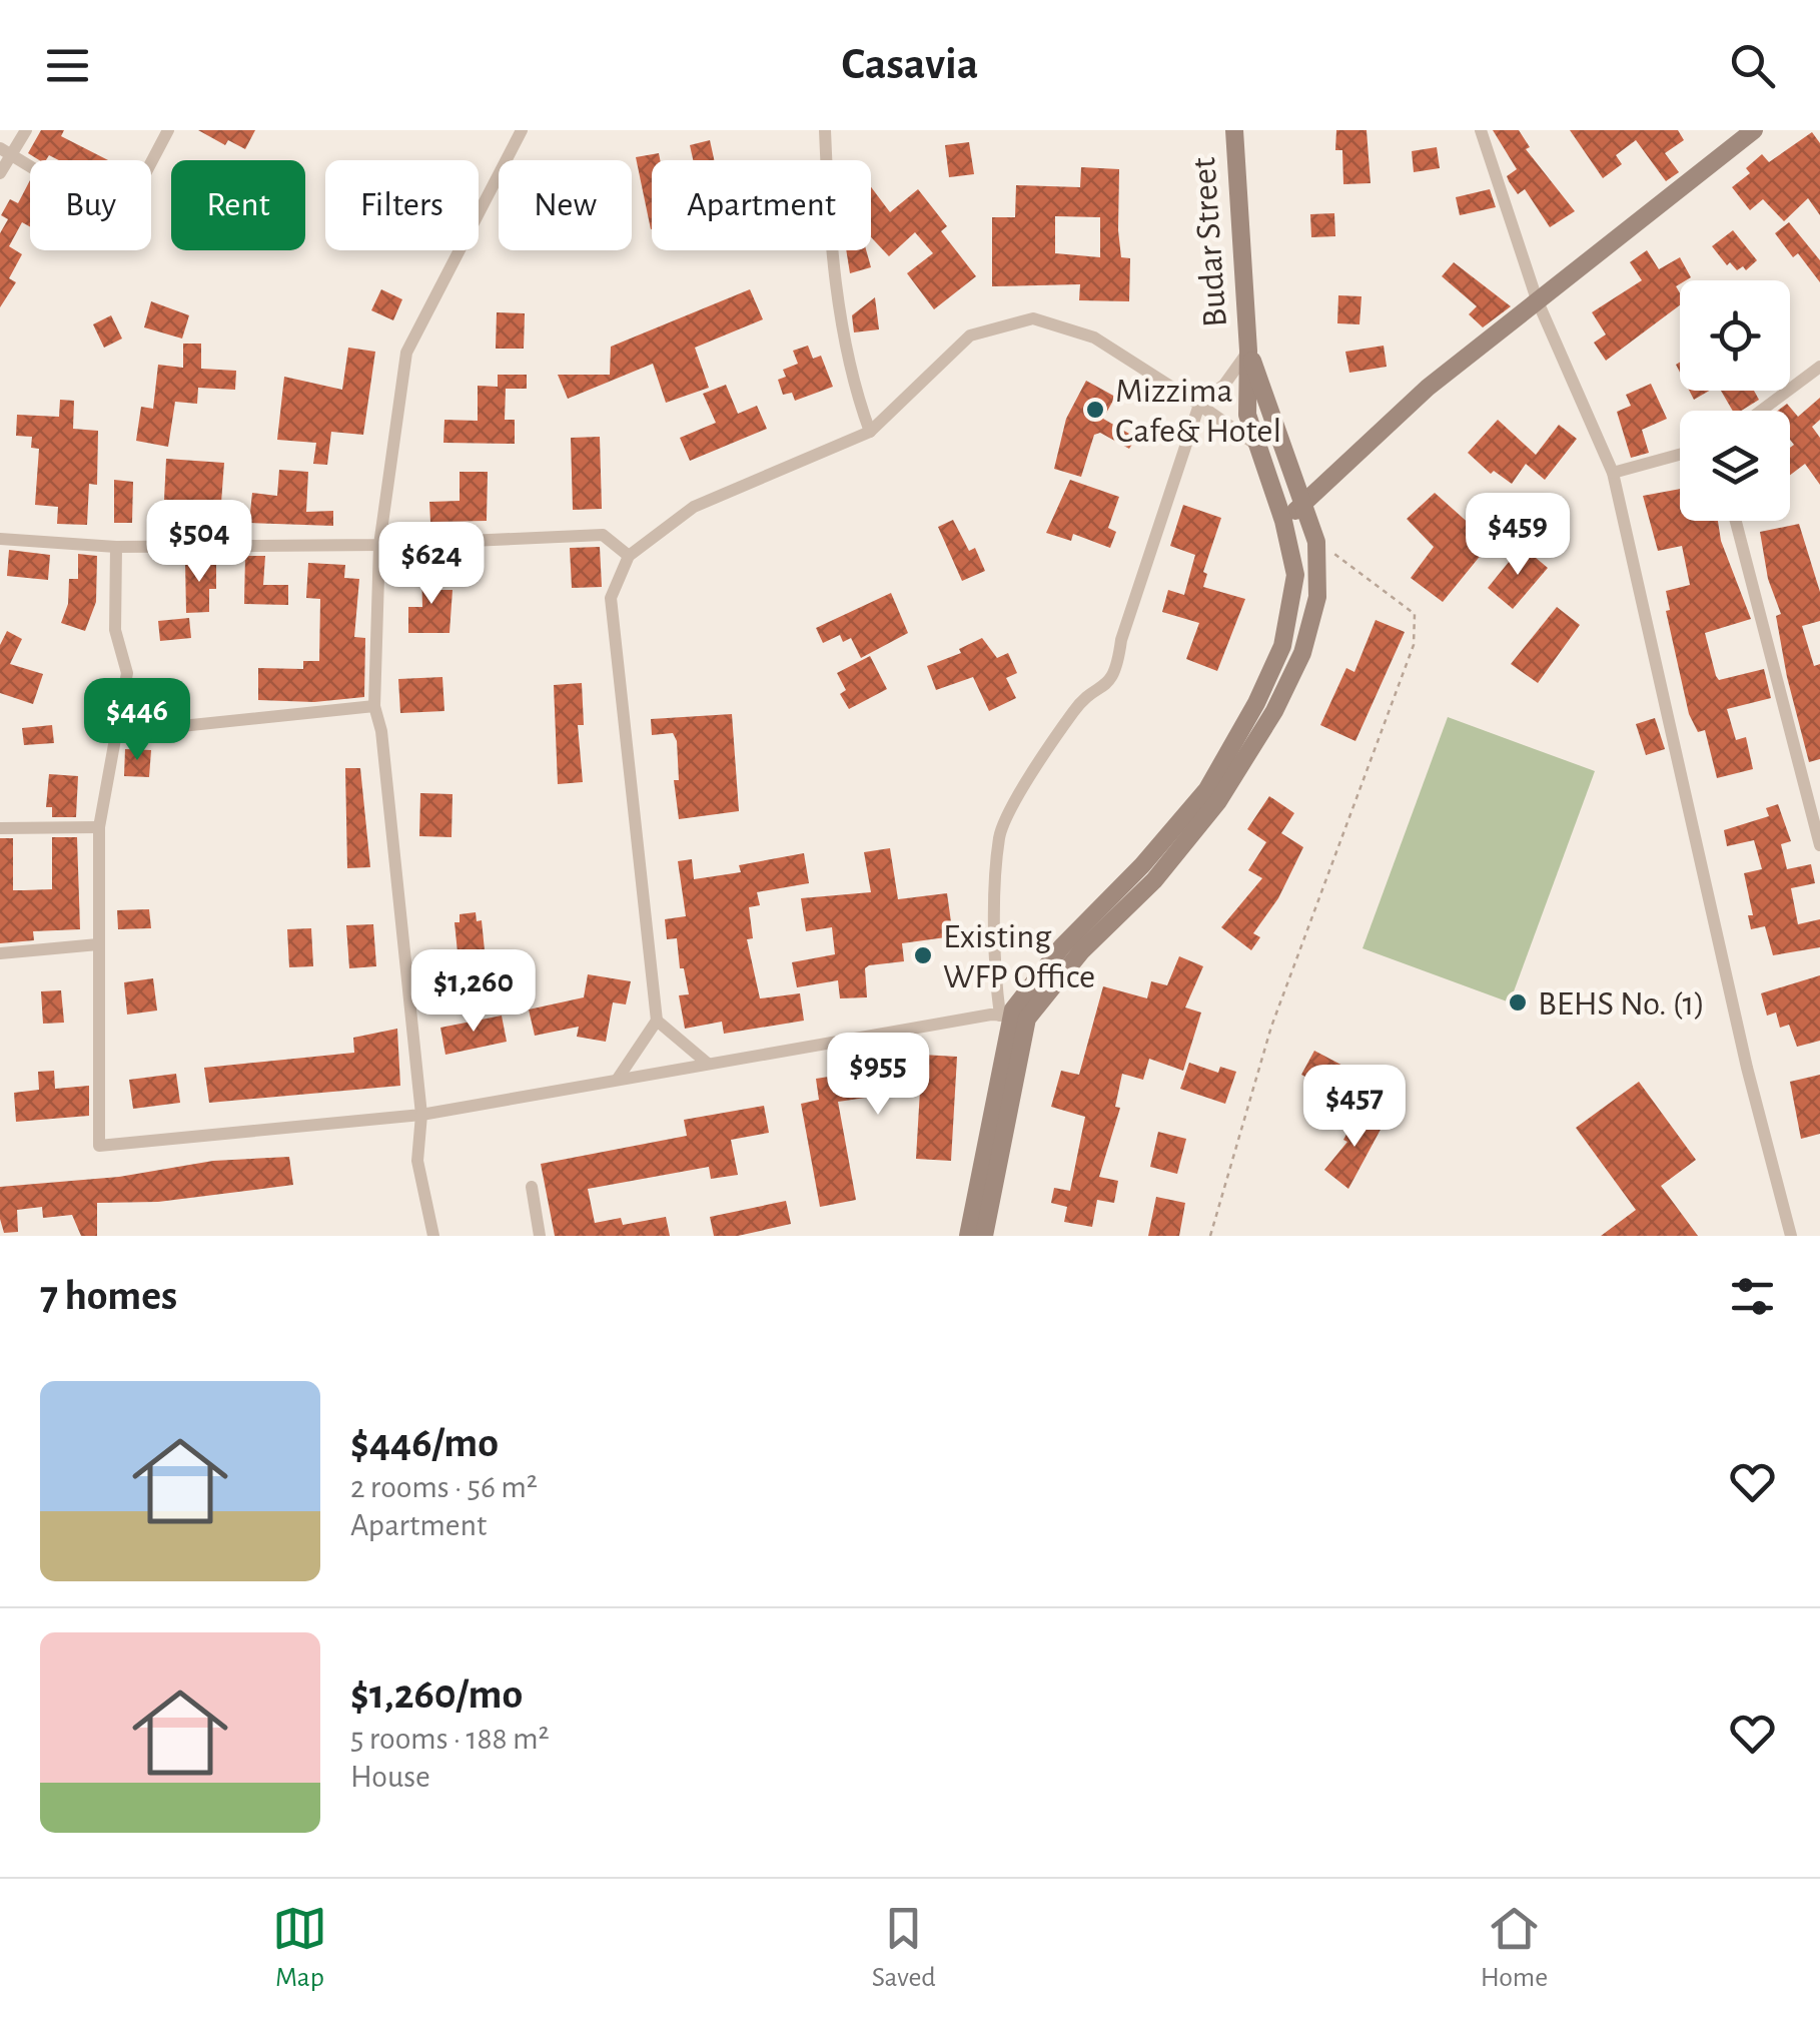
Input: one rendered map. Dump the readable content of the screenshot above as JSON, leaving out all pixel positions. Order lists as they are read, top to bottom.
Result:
{
  "streets": {
    "main road": ["Budar Street"]
  },
  "places": ["Mizzima Cafe& Hotel", "Existing WFP Office", "BEHS No. (1)"],
  "page": {
    "header": "Casavia",
    "chip": [
      "Buy",
      "Rent",
      "Filters",
      "New",
      "Apartment"
    ],
    "price": [
      "$459",
      "$504",
      "$624",
      "$446",
      "$1,260",
      "$955",
      "$457"
    ],
    "heading": "7 homes",
    "list": [
      {
        "name": "$446/mo",
        "note": "2 rooms · 56 m² · Apartment"
      },
      {
        "name": "$1,260/mo",
        "note": "5 rooms · 188 m² · House"
      }
    ],
    "tabs": ["Map", "Saved", "Home"]
  }
}
